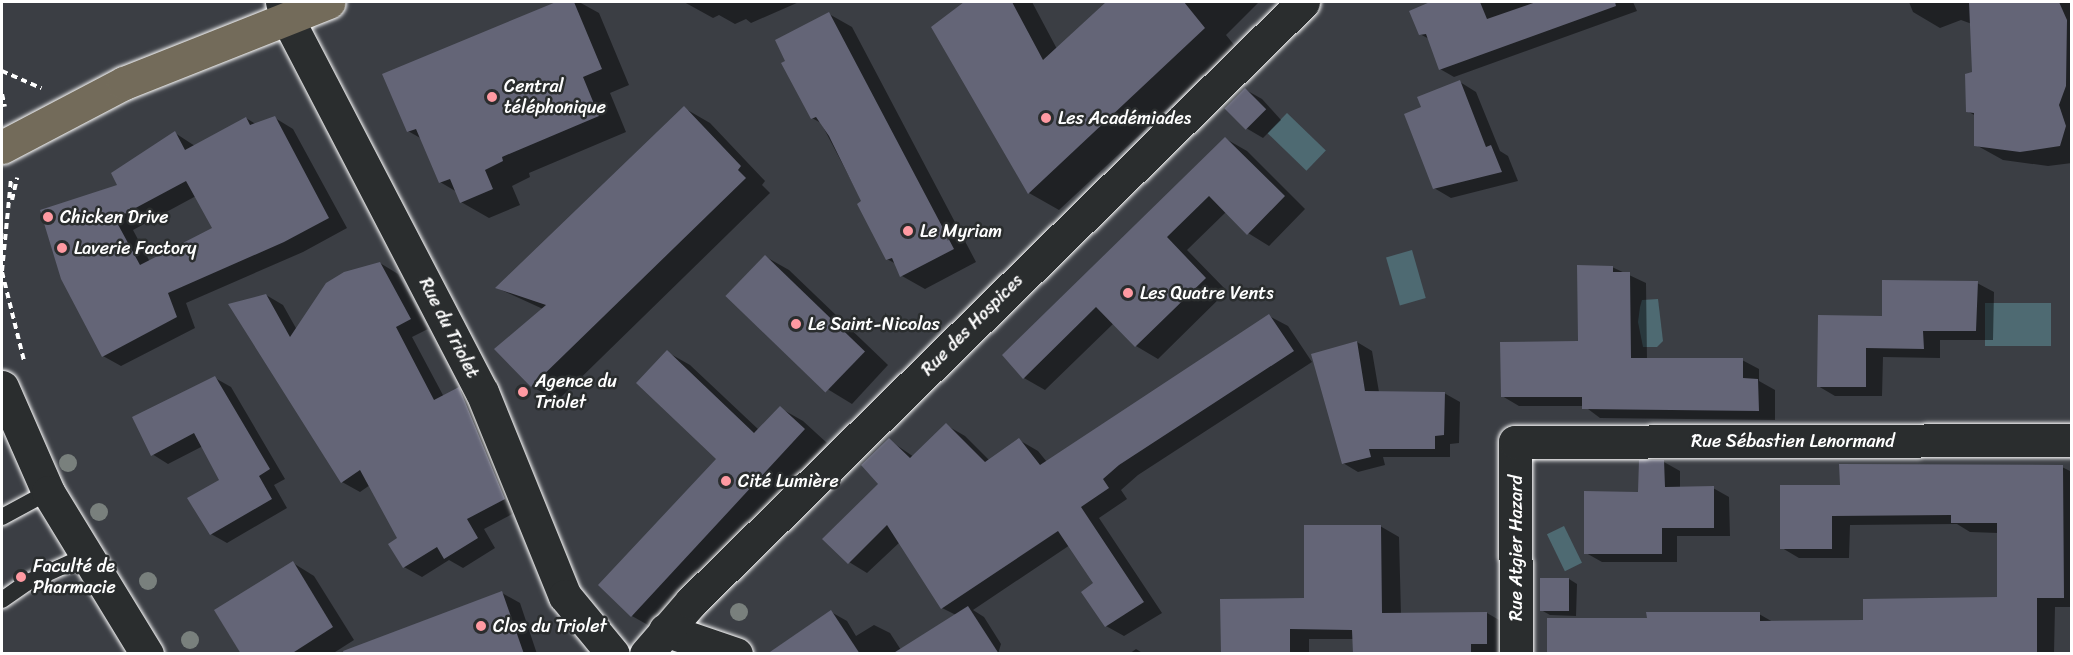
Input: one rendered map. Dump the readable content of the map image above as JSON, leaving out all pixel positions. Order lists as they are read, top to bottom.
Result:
{
  "streets": {
    "street": [
      "Rue des Hospices",
      "Rue du Triolet",
      "Rue Sébastien Lenormand",
      "Rue Atgier Hazard"
    ]
  },
  "crossings": [
    ["Rue Sébastien Lenormand", "Rue Atgier Hazard"]
  ],
  "places": [
    "Central téléphonique",
    "Les Académiades",
    "Chicken Drive",
    "Le Myriam",
    "Laverie Factory",
    "Les Quatre Vents",
    "Le Saint-Nicolas",
    "Agence du Triolet",
    "Cité Lumière",
    "Faculté de Pharmacie",
    "Clos du Triolet"
  ]
}
